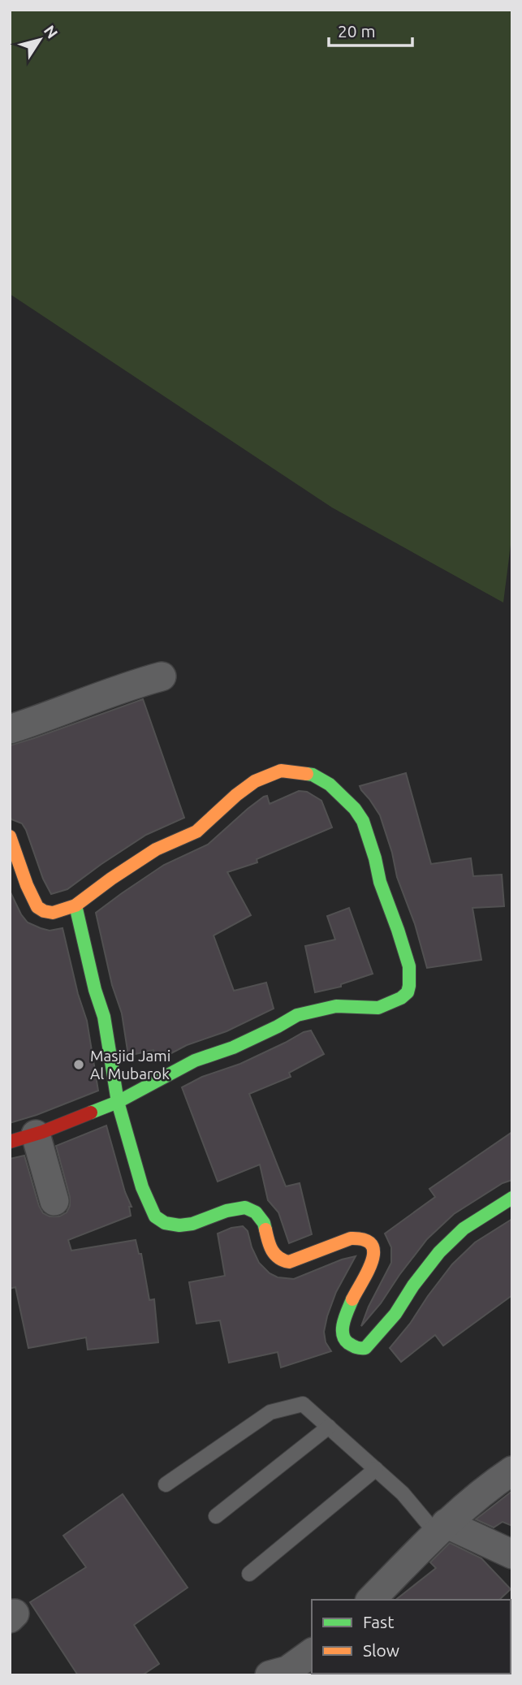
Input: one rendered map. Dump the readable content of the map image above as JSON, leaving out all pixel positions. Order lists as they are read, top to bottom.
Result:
{
  "places": ["Masjid Jami Al Mubarok"],
  "legend": ["Fast", "Slow"],
  "scale_bar": "20 m",
  "north": "top right"
}
